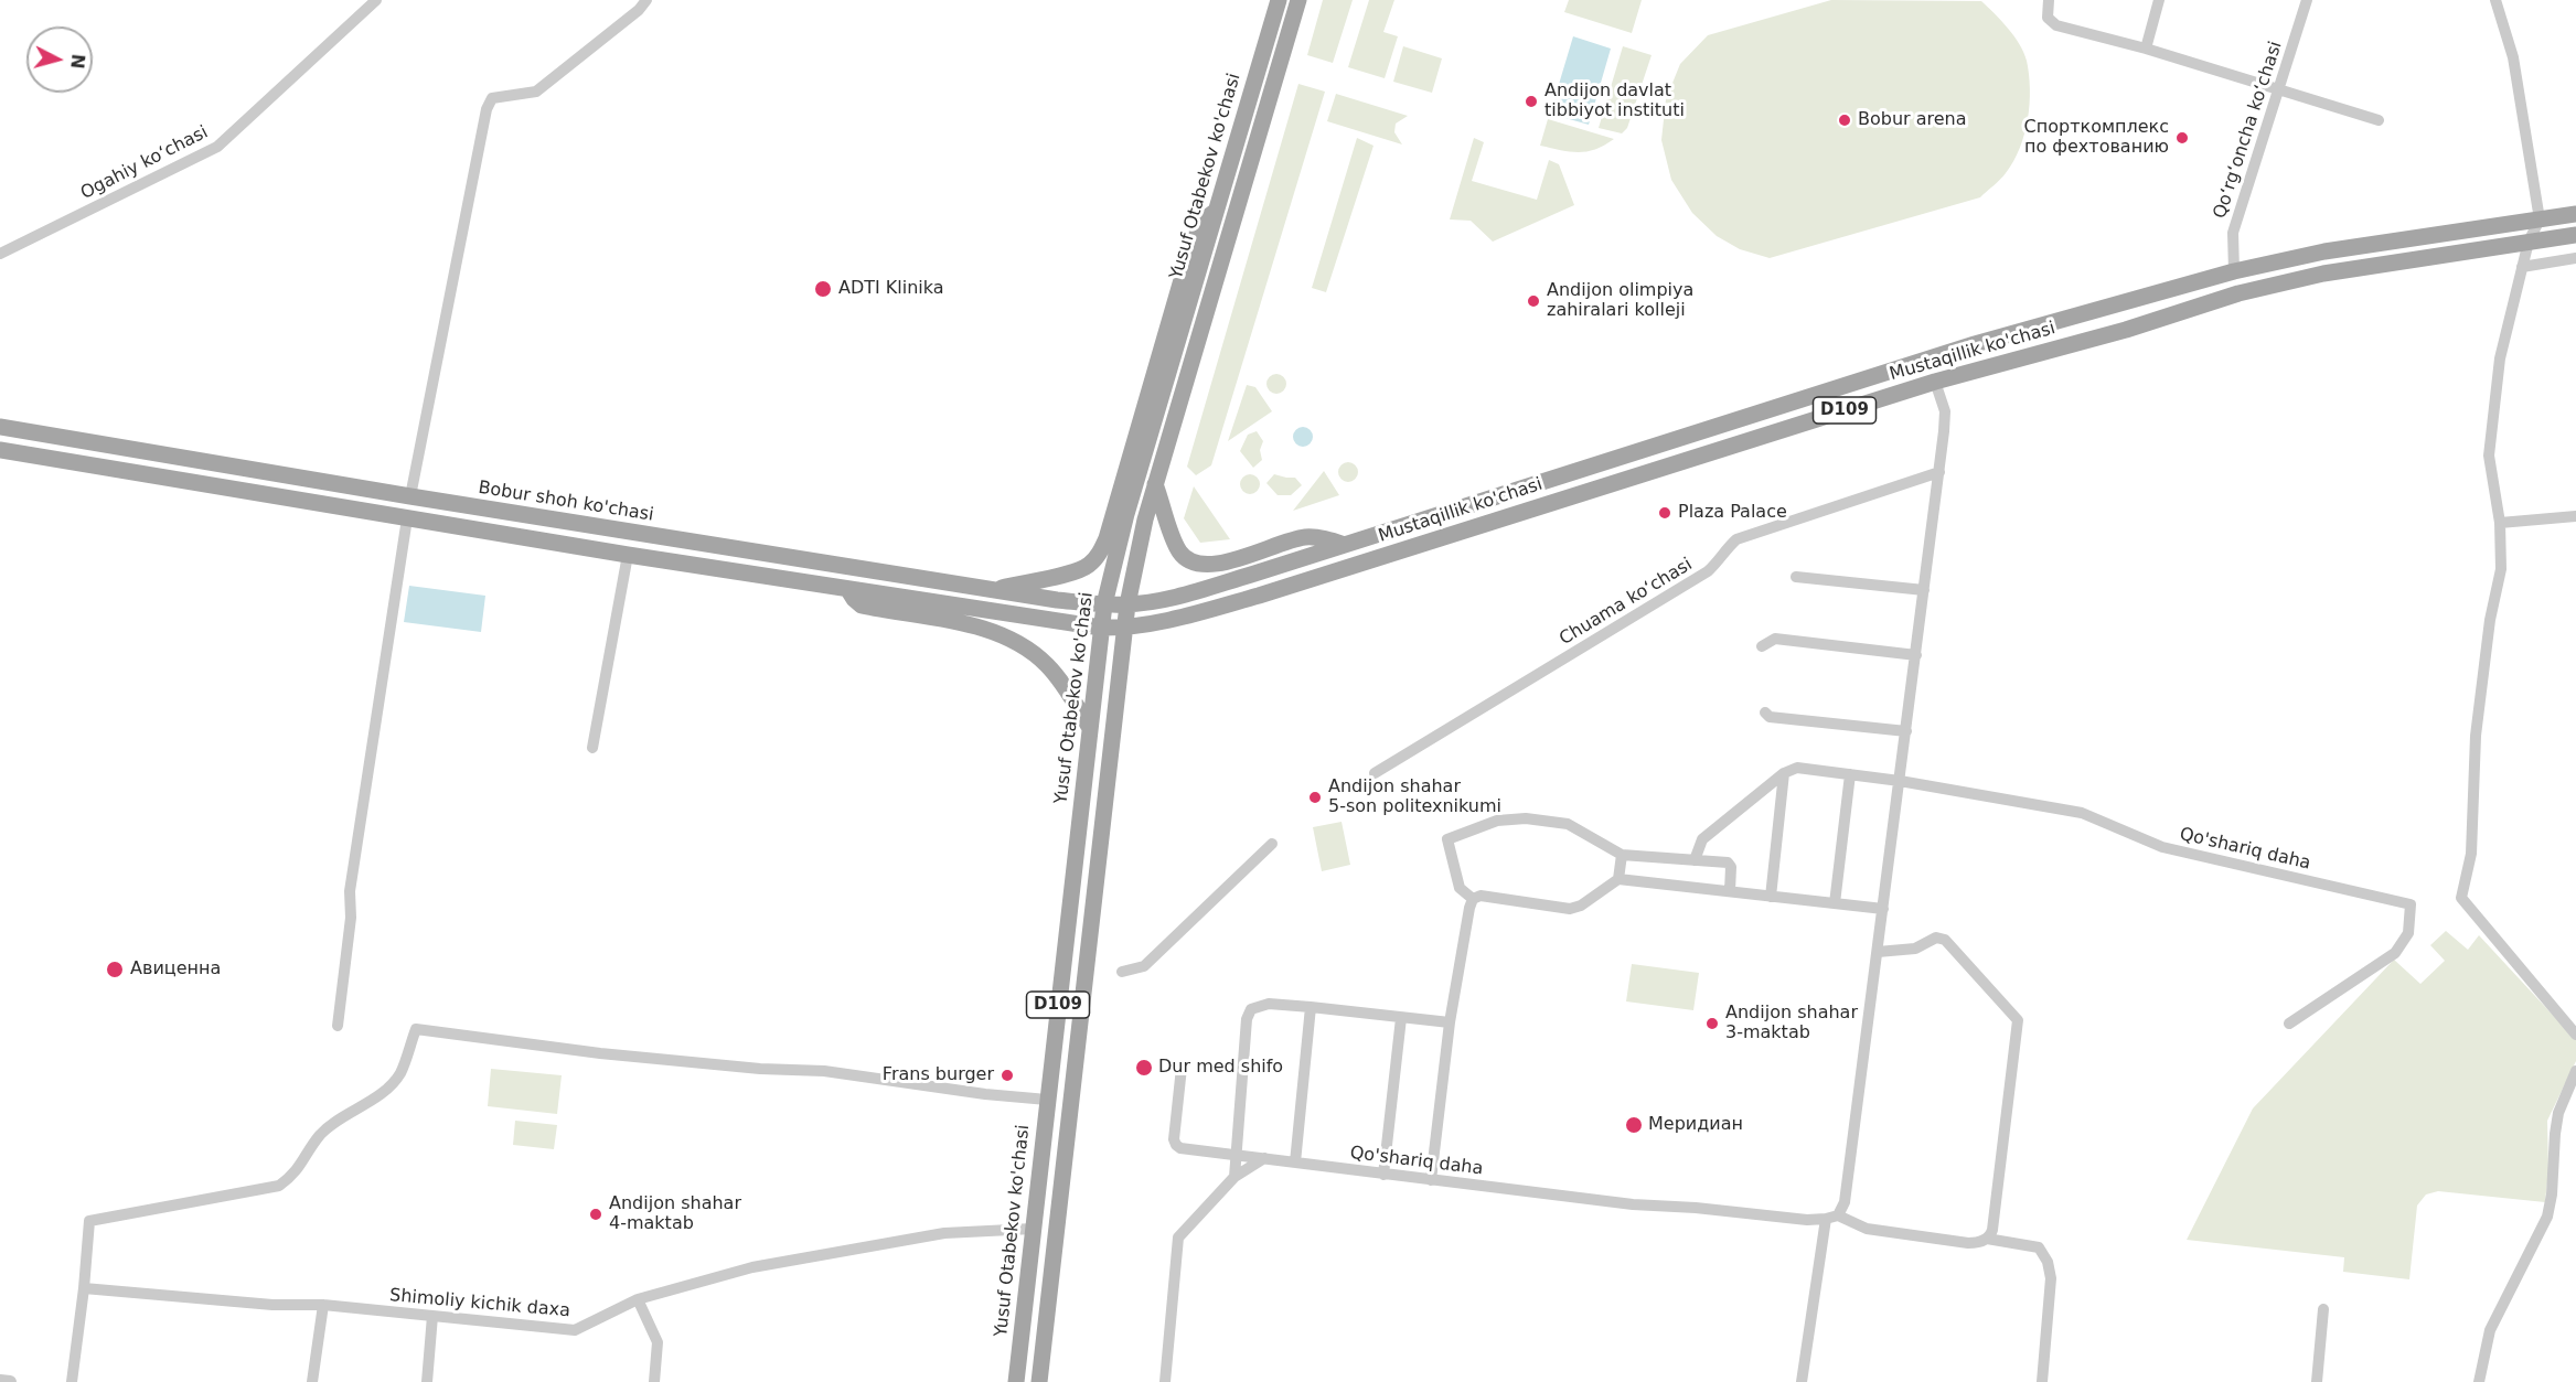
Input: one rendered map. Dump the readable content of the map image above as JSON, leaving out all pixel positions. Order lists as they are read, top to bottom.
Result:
{
  "streets": {
    "main road": [
      "Yusuf Otabekov ko'chasi",
      "Mustaqillik ko'chasi",
      "D109",
      "Bobur shoh ko'chasi"
    ],
    "street": [
      "Qoʻrgʻoncha koʻchasi",
      "Ogahiy koʻchasi",
      "Chuama koʻchasi",
      "Qo'shariq daha",
      "Shimoliy kichik daxa"
    ]
  },
  "crossings": [
    ["Qoʻrgʻoncha koʻchasi", "Mustaqillik ko'chasi"],
    ["Yusuf Otabekov ko'chasi", "Bobur shoh ko'chasi"],
    ["Yusuf Otabekov ko'chasi", "Shimoliy kichik daxa"],
    ["Mustaqillik ko'chasi", "D109"],
    ["Mustaqillik ko'chasi", "Bobur shoh ko'chasi"]
  ],
  "places": [
    "Andijon davlat tibbiyot instituti",
    "Bobur arena",
    "Спорткомплекс по фехтованию",
    "ADTI Klinika",
    "Andijon olimpiya zahiralari kolleji",
    "Plaza Palace",
    "Andijon shahar 5-son politexnikumi",
    "Авиценна",
    "Andijon shahar 3-maktab",
    "Dur med shifo",
    "Frans burger",
    "Меридиан",
    "Andijon shahar 4-maktab"
  ],
  "north": "right"
}
